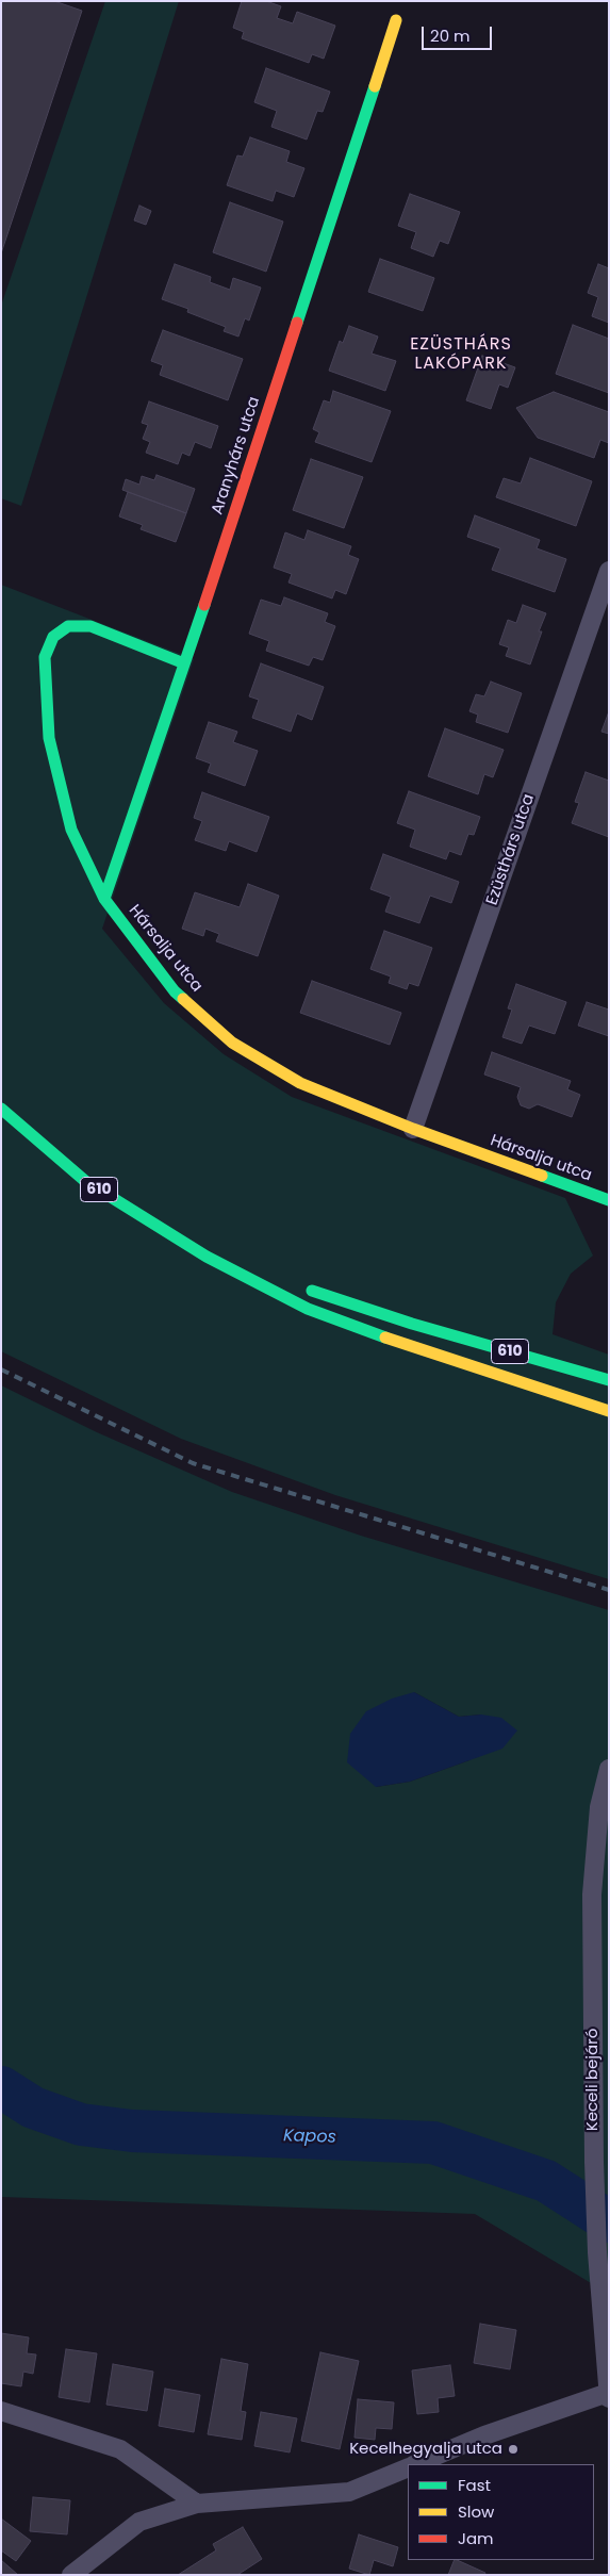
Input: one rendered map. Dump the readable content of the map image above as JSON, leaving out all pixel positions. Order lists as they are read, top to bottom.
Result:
{
  "streets": {
    "street": [
      "Aranyhárs utca",
      "Ezüsthárs utca",
      "Hársalja utca",
      "610",
      "Keceli bejáró"
    ]
  },
  "crossings": [
    ["Aranyhárs utca", "Hársalja utca"],
    ["Ezüsthárs utca", "Hársalja utca"]
  ],
  "districts": ["EZÜSTHÁRS LAKÓPARK"],
  "water": ["Kapos"],
  "places": ["Kecelhegyalja utca"],
  "legend": ["Fast", "Slow", "Jam"],
  "scale_bar": "20 m"
}
